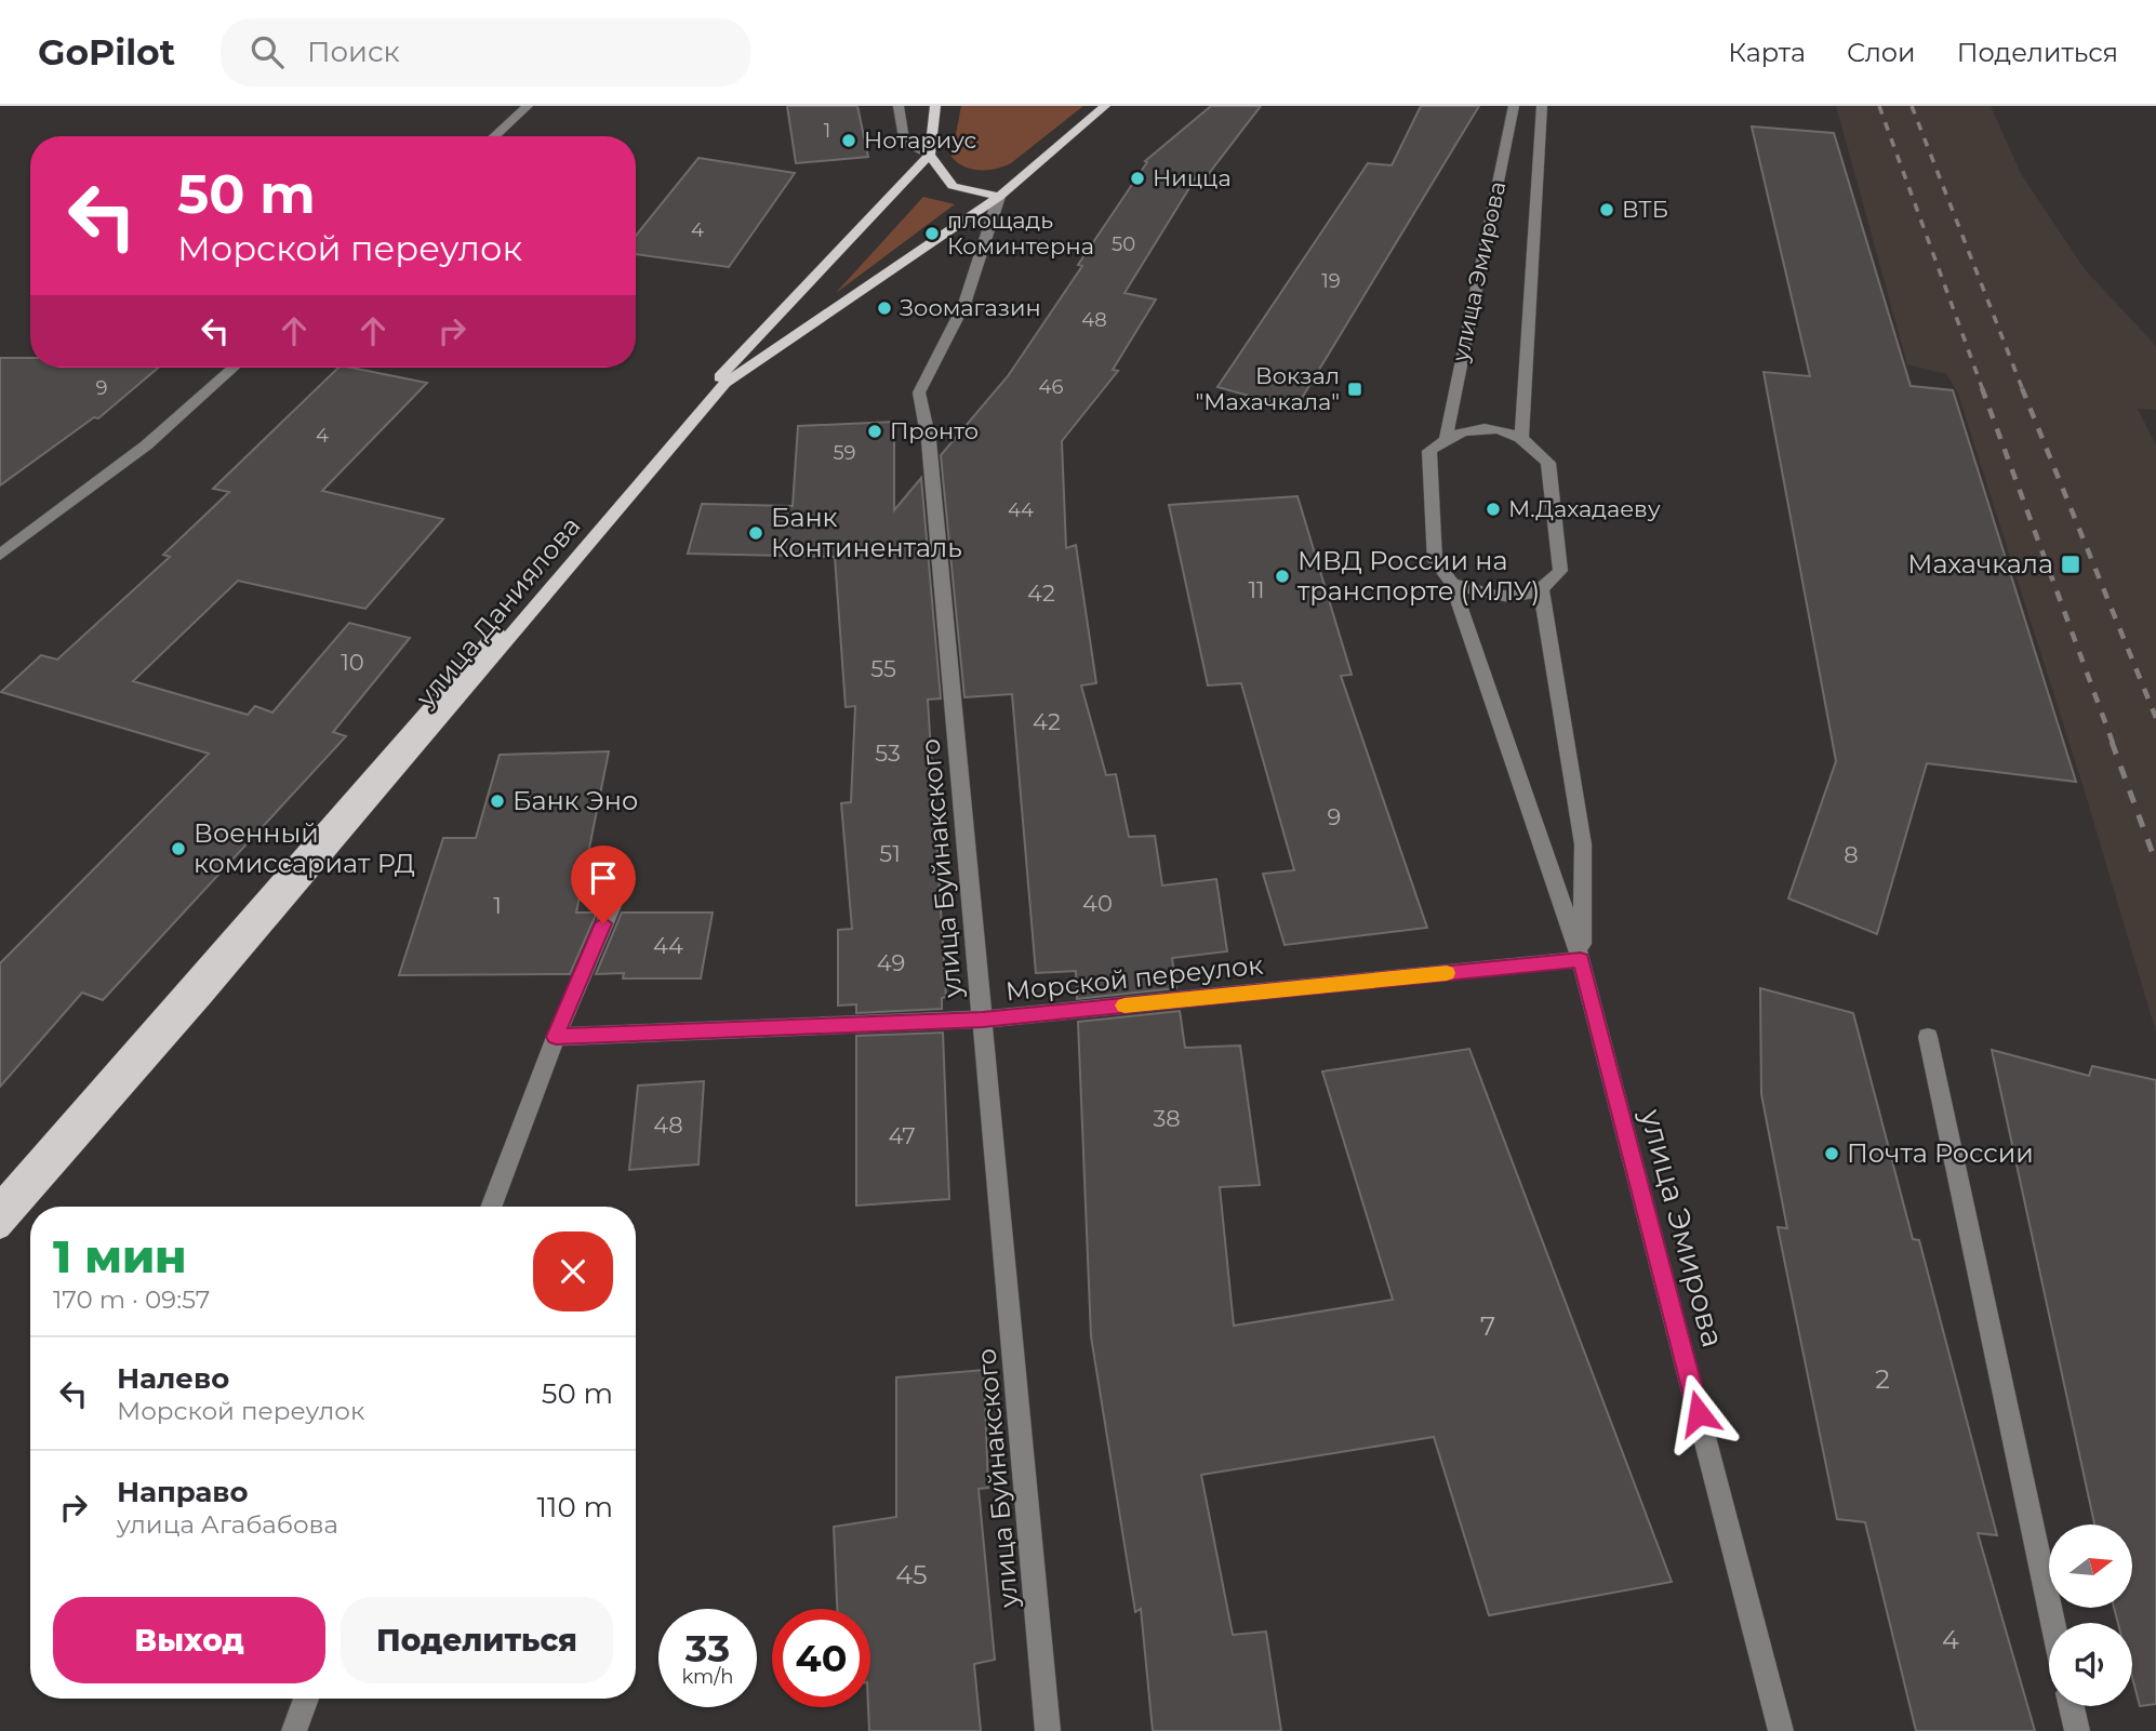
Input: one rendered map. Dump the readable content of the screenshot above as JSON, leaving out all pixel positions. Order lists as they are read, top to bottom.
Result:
{
  "streets": {
    "main road": ["улица Даниялова"],
    "street": ["улица Эмирова", "улица Буйнакского", "Морской переулок"]
  },
  "crossings": [
    ["улица Эмирова", "Морской переулок"],
    ["улица Даниялова", "улица Буйнакского"],
    ["улица Буйнакского", "Морской переулок"]
  ],
  "places": {
    "other": [
      "Нотариус",
      "Ницца",
      "ВТБ",
      "площадь Коминтерна",
      "Зоомагазин",
      "Пронто",
      "М.Дахадаеву",
      "Банк Континенталь",
      "МВД России на транспорте (МЛУ)",
      "Банк Эно",
      "Военный комиссариат РД",
      "Почта России"
    ],
    "transit": ["Вокзал \"Махачкала\"", "Махачкала"]
  },
  "house_numbers": [
    "1",
    "4",
    "50",
    "19",
    "48",
    "46",
    "9",
    "4",
    "59",
    "44",
    "11",
    "42",
    "10",
    "55",
    "42",
    "53",
    "9",
    "51",
    "8",
    "40",
    "1",
    "44",
    "49",
    "38",
    "48",
    "47",
    "7",
    "2",
    "45",
    "4"
  ],
  "north": "right",
  "page": {
    "header": "GoPilot",
    "search": "Поиск",
    "nav": ["Карта", "Слои", "Поделиться"],
    "turn": ["50 m", "Морской переулок"],
    "heading": ["1 мин", "170 m · 09:57"],
    "list": [
      {
        "name": "Налево",
        "note": "Морской переулок",
        "value": "50 m"
      },
      {
        "name": "Направо",
        "note": "улица Агабабова",
        "value": "110 m"
      }
    ],
    "buttons": ["Выход", "Поделиться"],
    "speed": "33 km/h",
    "limit": "40"
  }
}
